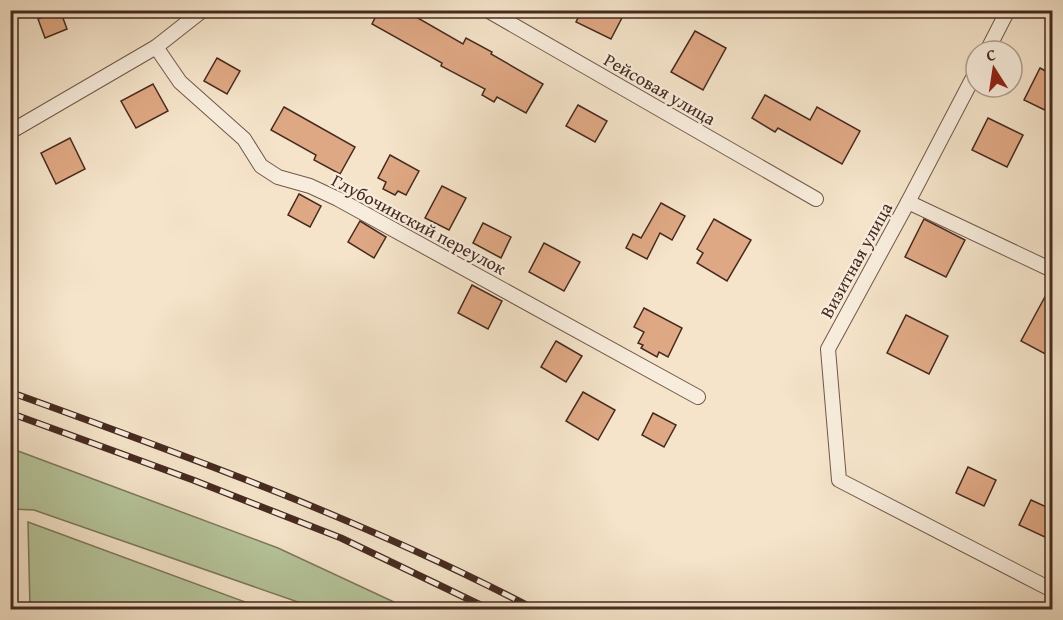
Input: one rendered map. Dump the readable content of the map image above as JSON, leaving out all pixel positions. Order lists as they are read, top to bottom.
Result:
{
  "streets": {
    "street": ["Рейсовая улица", "Глубочинский переулок", "Визитная улица"]
  },
  "north": "top"
}
